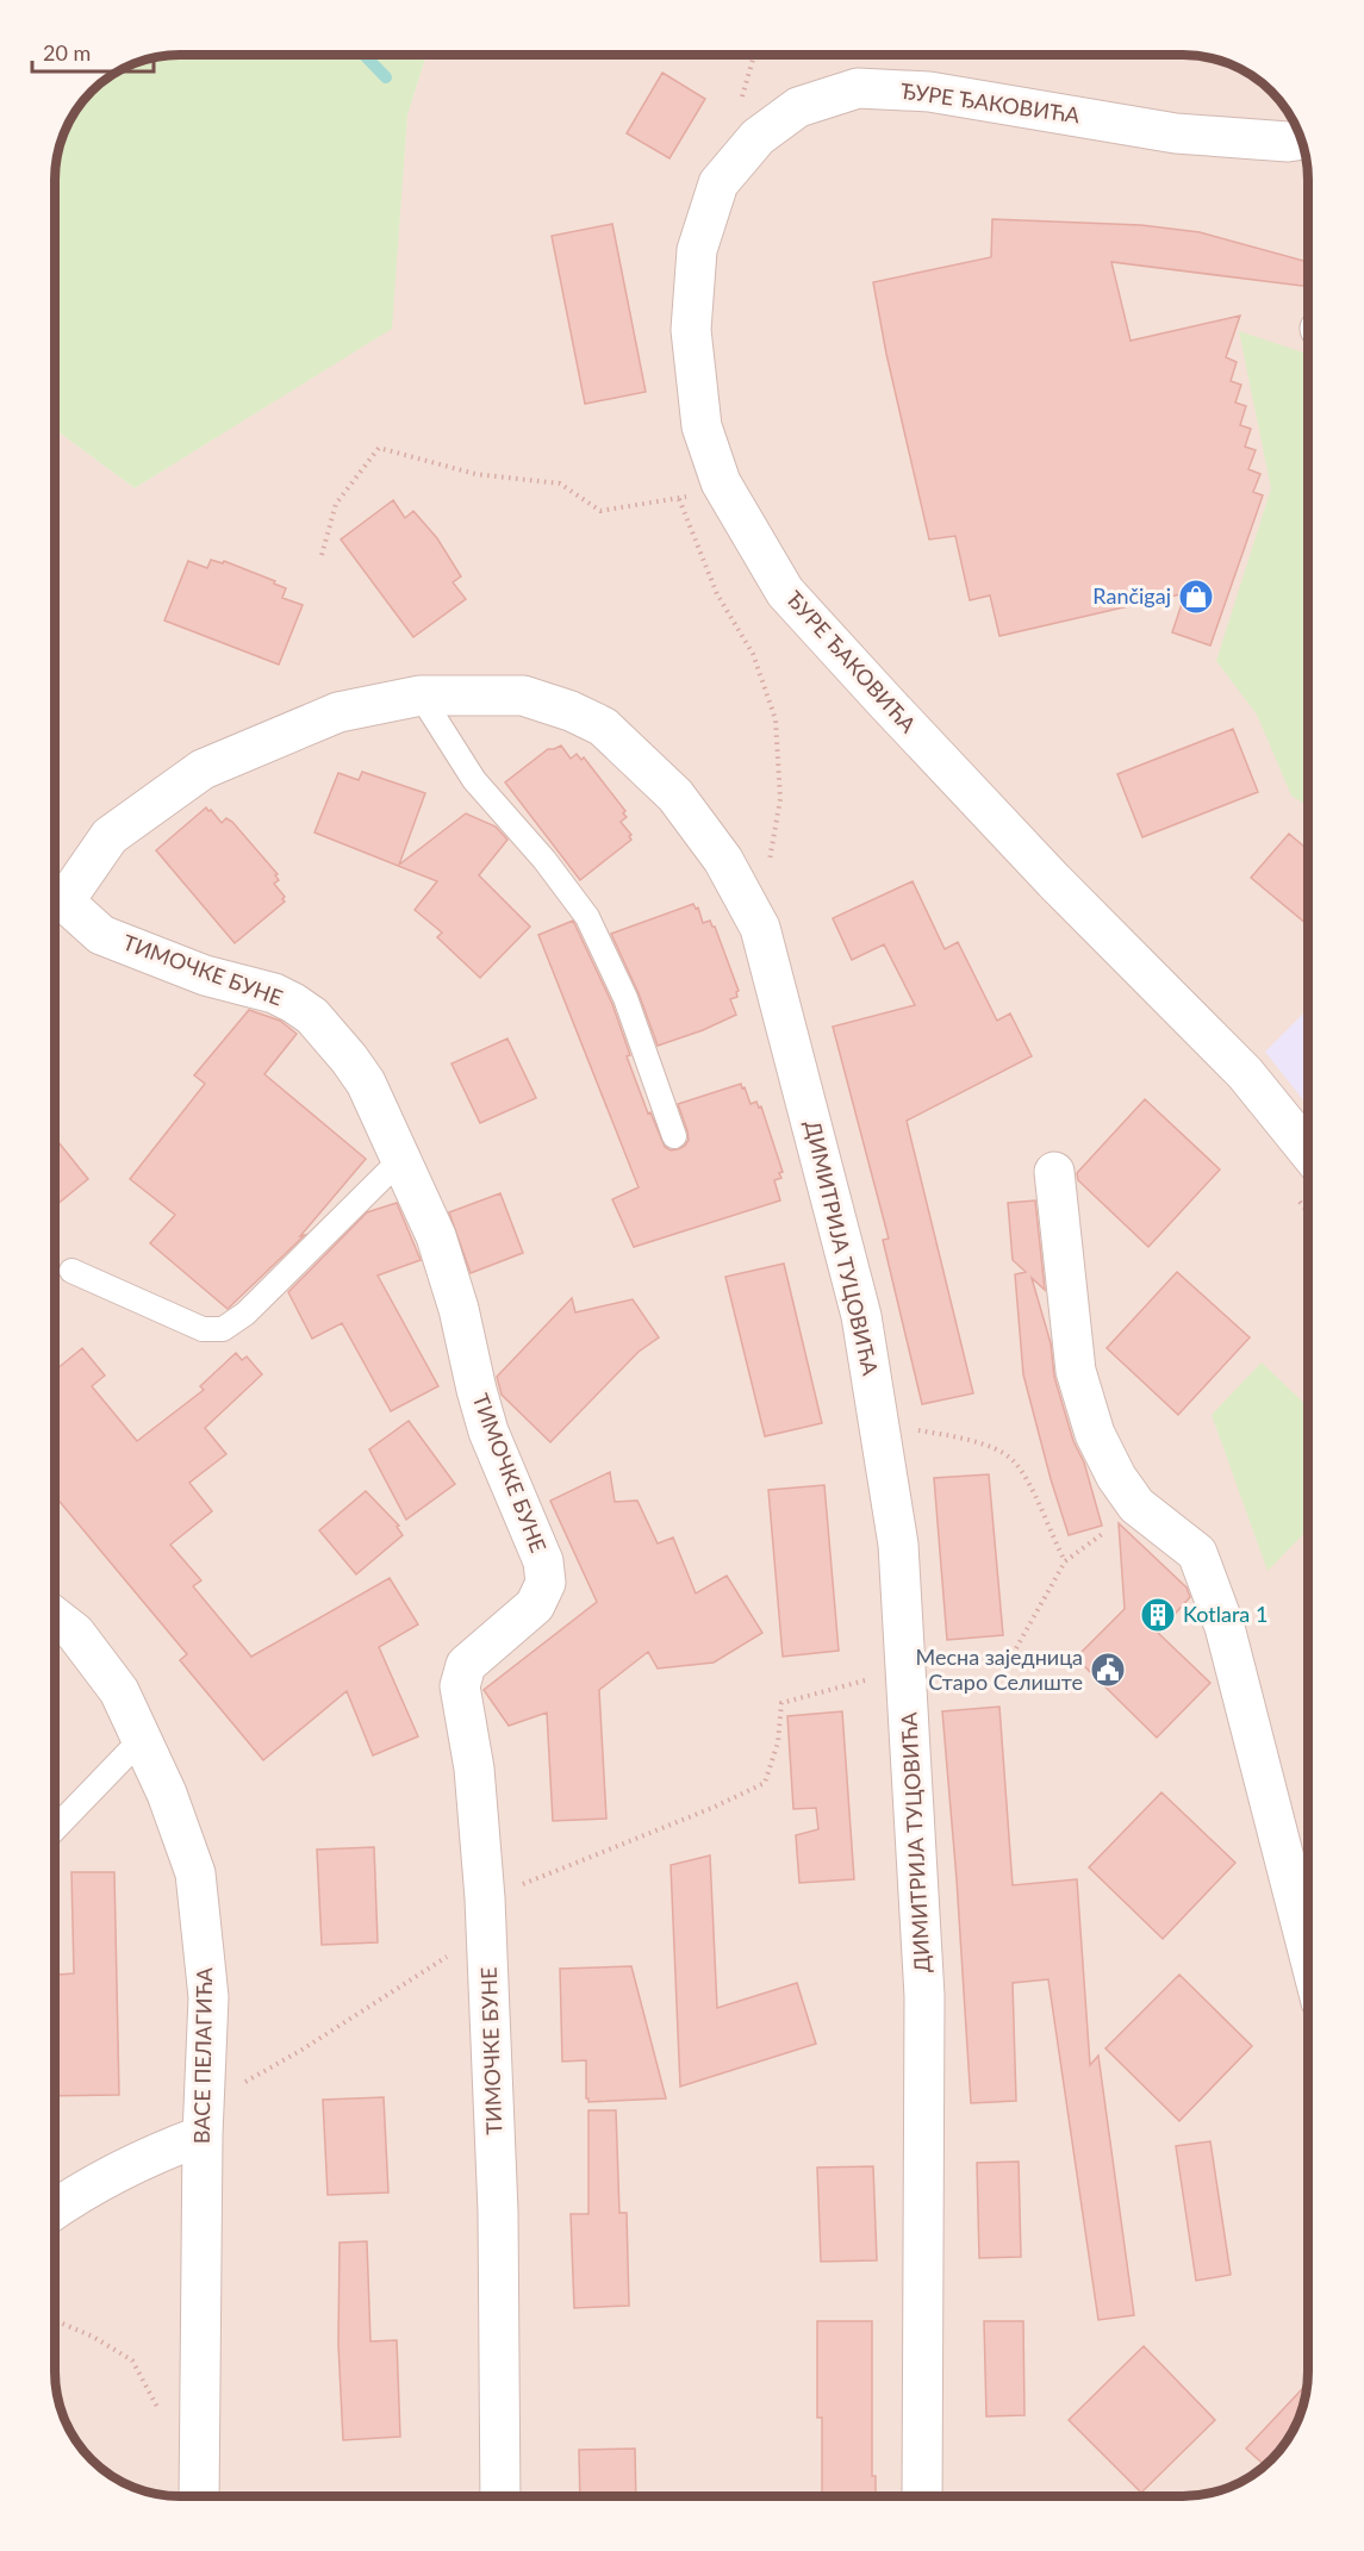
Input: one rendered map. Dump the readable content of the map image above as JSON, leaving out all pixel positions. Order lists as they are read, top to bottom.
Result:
{
  "streets": {
    "street": [
      "ЂУРЕ ЂАКОВИЋА",
      "ТИМОЧКЕ БУНЕ",
      "ДИМИТРИЈА ТУЦОВИЋА",
      "ВАСЕ ПЕЛАГИЋА"
    ]
  },
  "places": {
    "shop": ["Rančigaj"],
    "building": ["Kotlara 1"],
    "public building": ["Месна заједница Старо Селиште"]
  },
  "scale_bar": "20 m"
}
